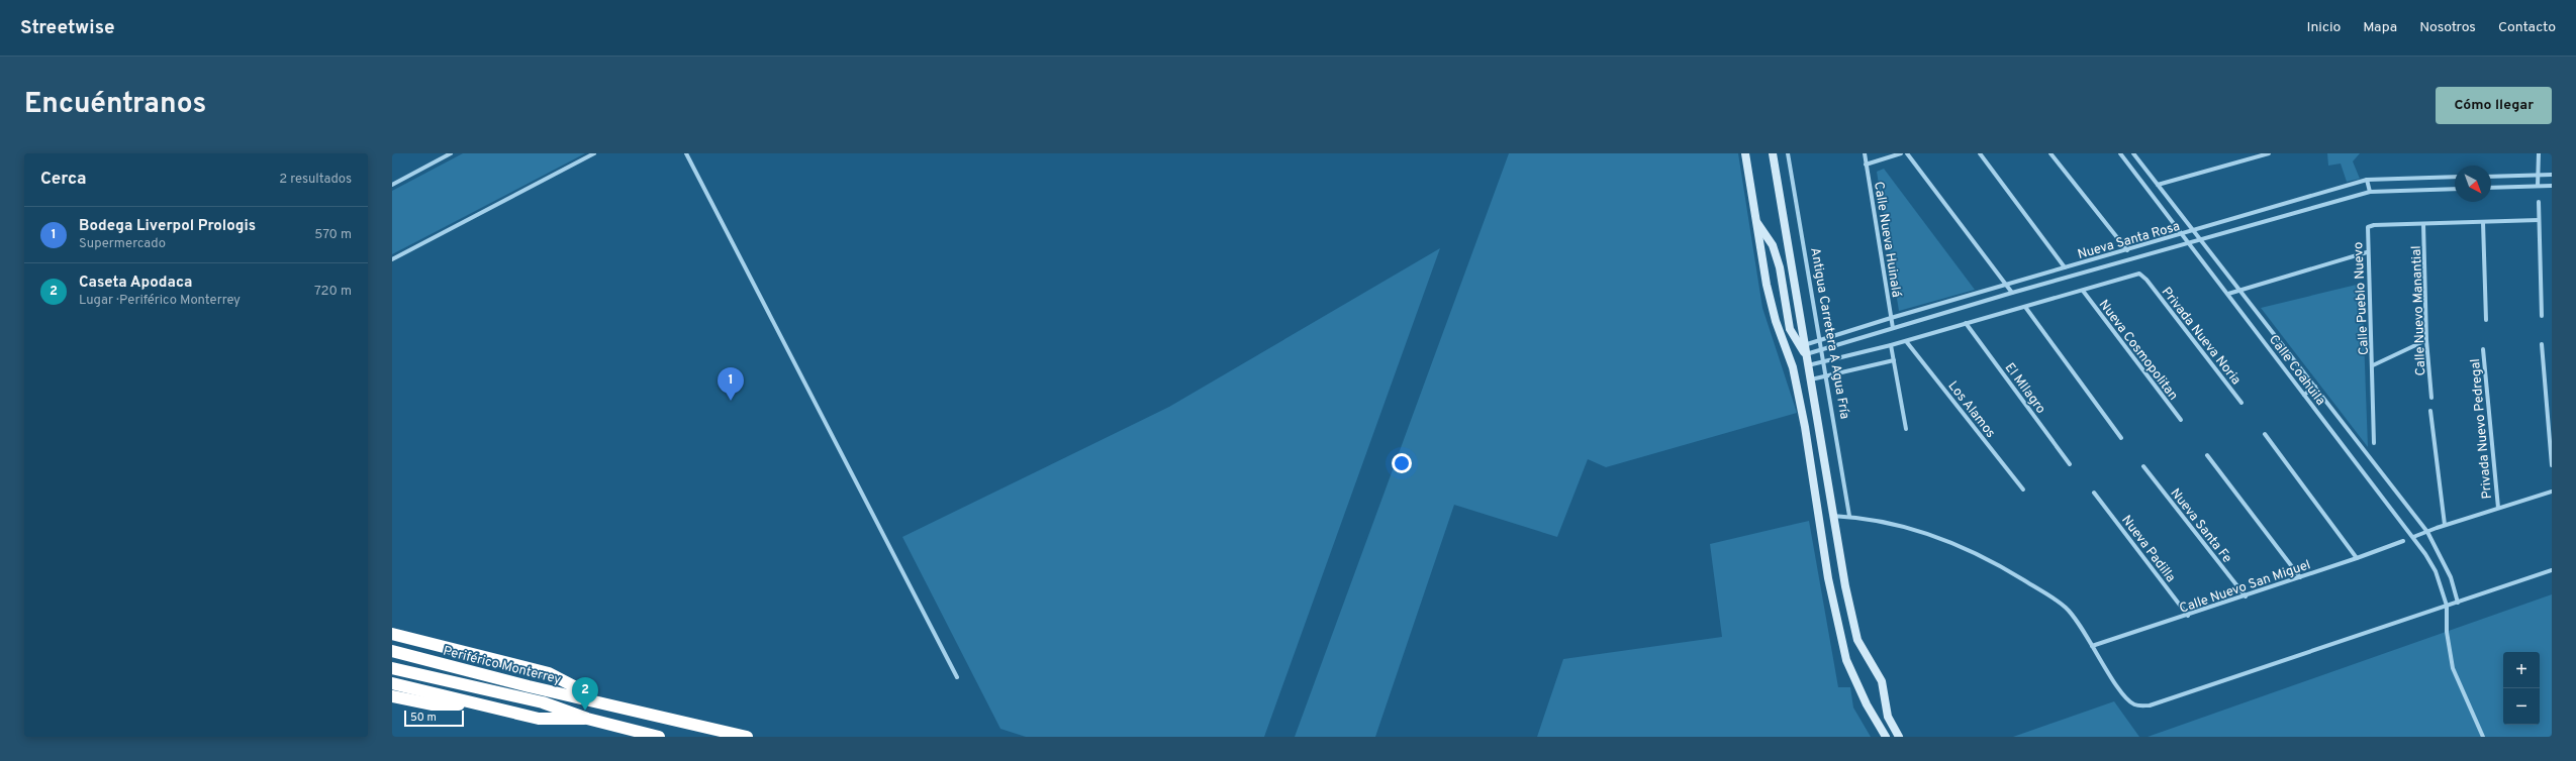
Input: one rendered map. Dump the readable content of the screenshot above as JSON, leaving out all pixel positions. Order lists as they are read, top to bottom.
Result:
{
  "streets": {
    "highway": ["Periférico Monterrey"],
    "street": [
      "Calle Nueva Huinalá",
      "Nueva Santa Rosa",
      "Calle Pueblo Nuevo",
      "Calle Nuevo Manantial",
      "Antigua Carretera A Agua Fría",
      "Privada Nueva Noria",
      "Nueva Cosmopolitan",
      "Calle Coahuila",
      "El MIlagro",
      "Los Alamos",
      "Privada Nuevo Pedregal",
      "Nueva Santa Fe",
      "Nueva Padilla",
      "Calle Nuevo San Miguel"
    ]
  },
  "crossings": [
    ["Calle Nueva Huinalá", "Nueva Santa Rosa"],
    ["Nueva Santa Rosa", "Antigua Carretera A Agua Fría"],
    ["Nueva Santa Rosa", "Calle Coahuila"],
    ["Calle Pueblo Nuevo", "Calle Nuevo Manantial"],
    ["Privada Nueva Noria", "Nueva Cosmopolitan"],
    ["Nueva Santa Fe", "Calle Nuevo San Miguel"],
    ["Nueva Padilla", "Calle Nuevo San Miguel"]
  ],
  "scale_bar": "50 m",
  "north": "bottom right",
  "page": {
    "header": "Streetwise",
    "nav": [
      "Inicio",
      "Mapa",
      "Nosotros",
      "Contacto"
    ],
    "title": "Encuéntranos",
    "buttons": "Cómo llegar",
    "heading": ["Cerca", "2 resultados"],
    "list": [
      {
        "mark": "1",
        "name": "Bodega Liverpol Prologis",
        "note": "Supermercado",
        "value": "570 m"
      },
      {
        "mark": "2",
        "name": "Caseta Apodaca",
        "note": "Lugar · Periférico Monterrey",
        "value": "720 m"
      }
    ],
    "pins": ["1", "2"],
    "map_buttons": ["+", "−"],
    "scale": "50 m"
  }
}
